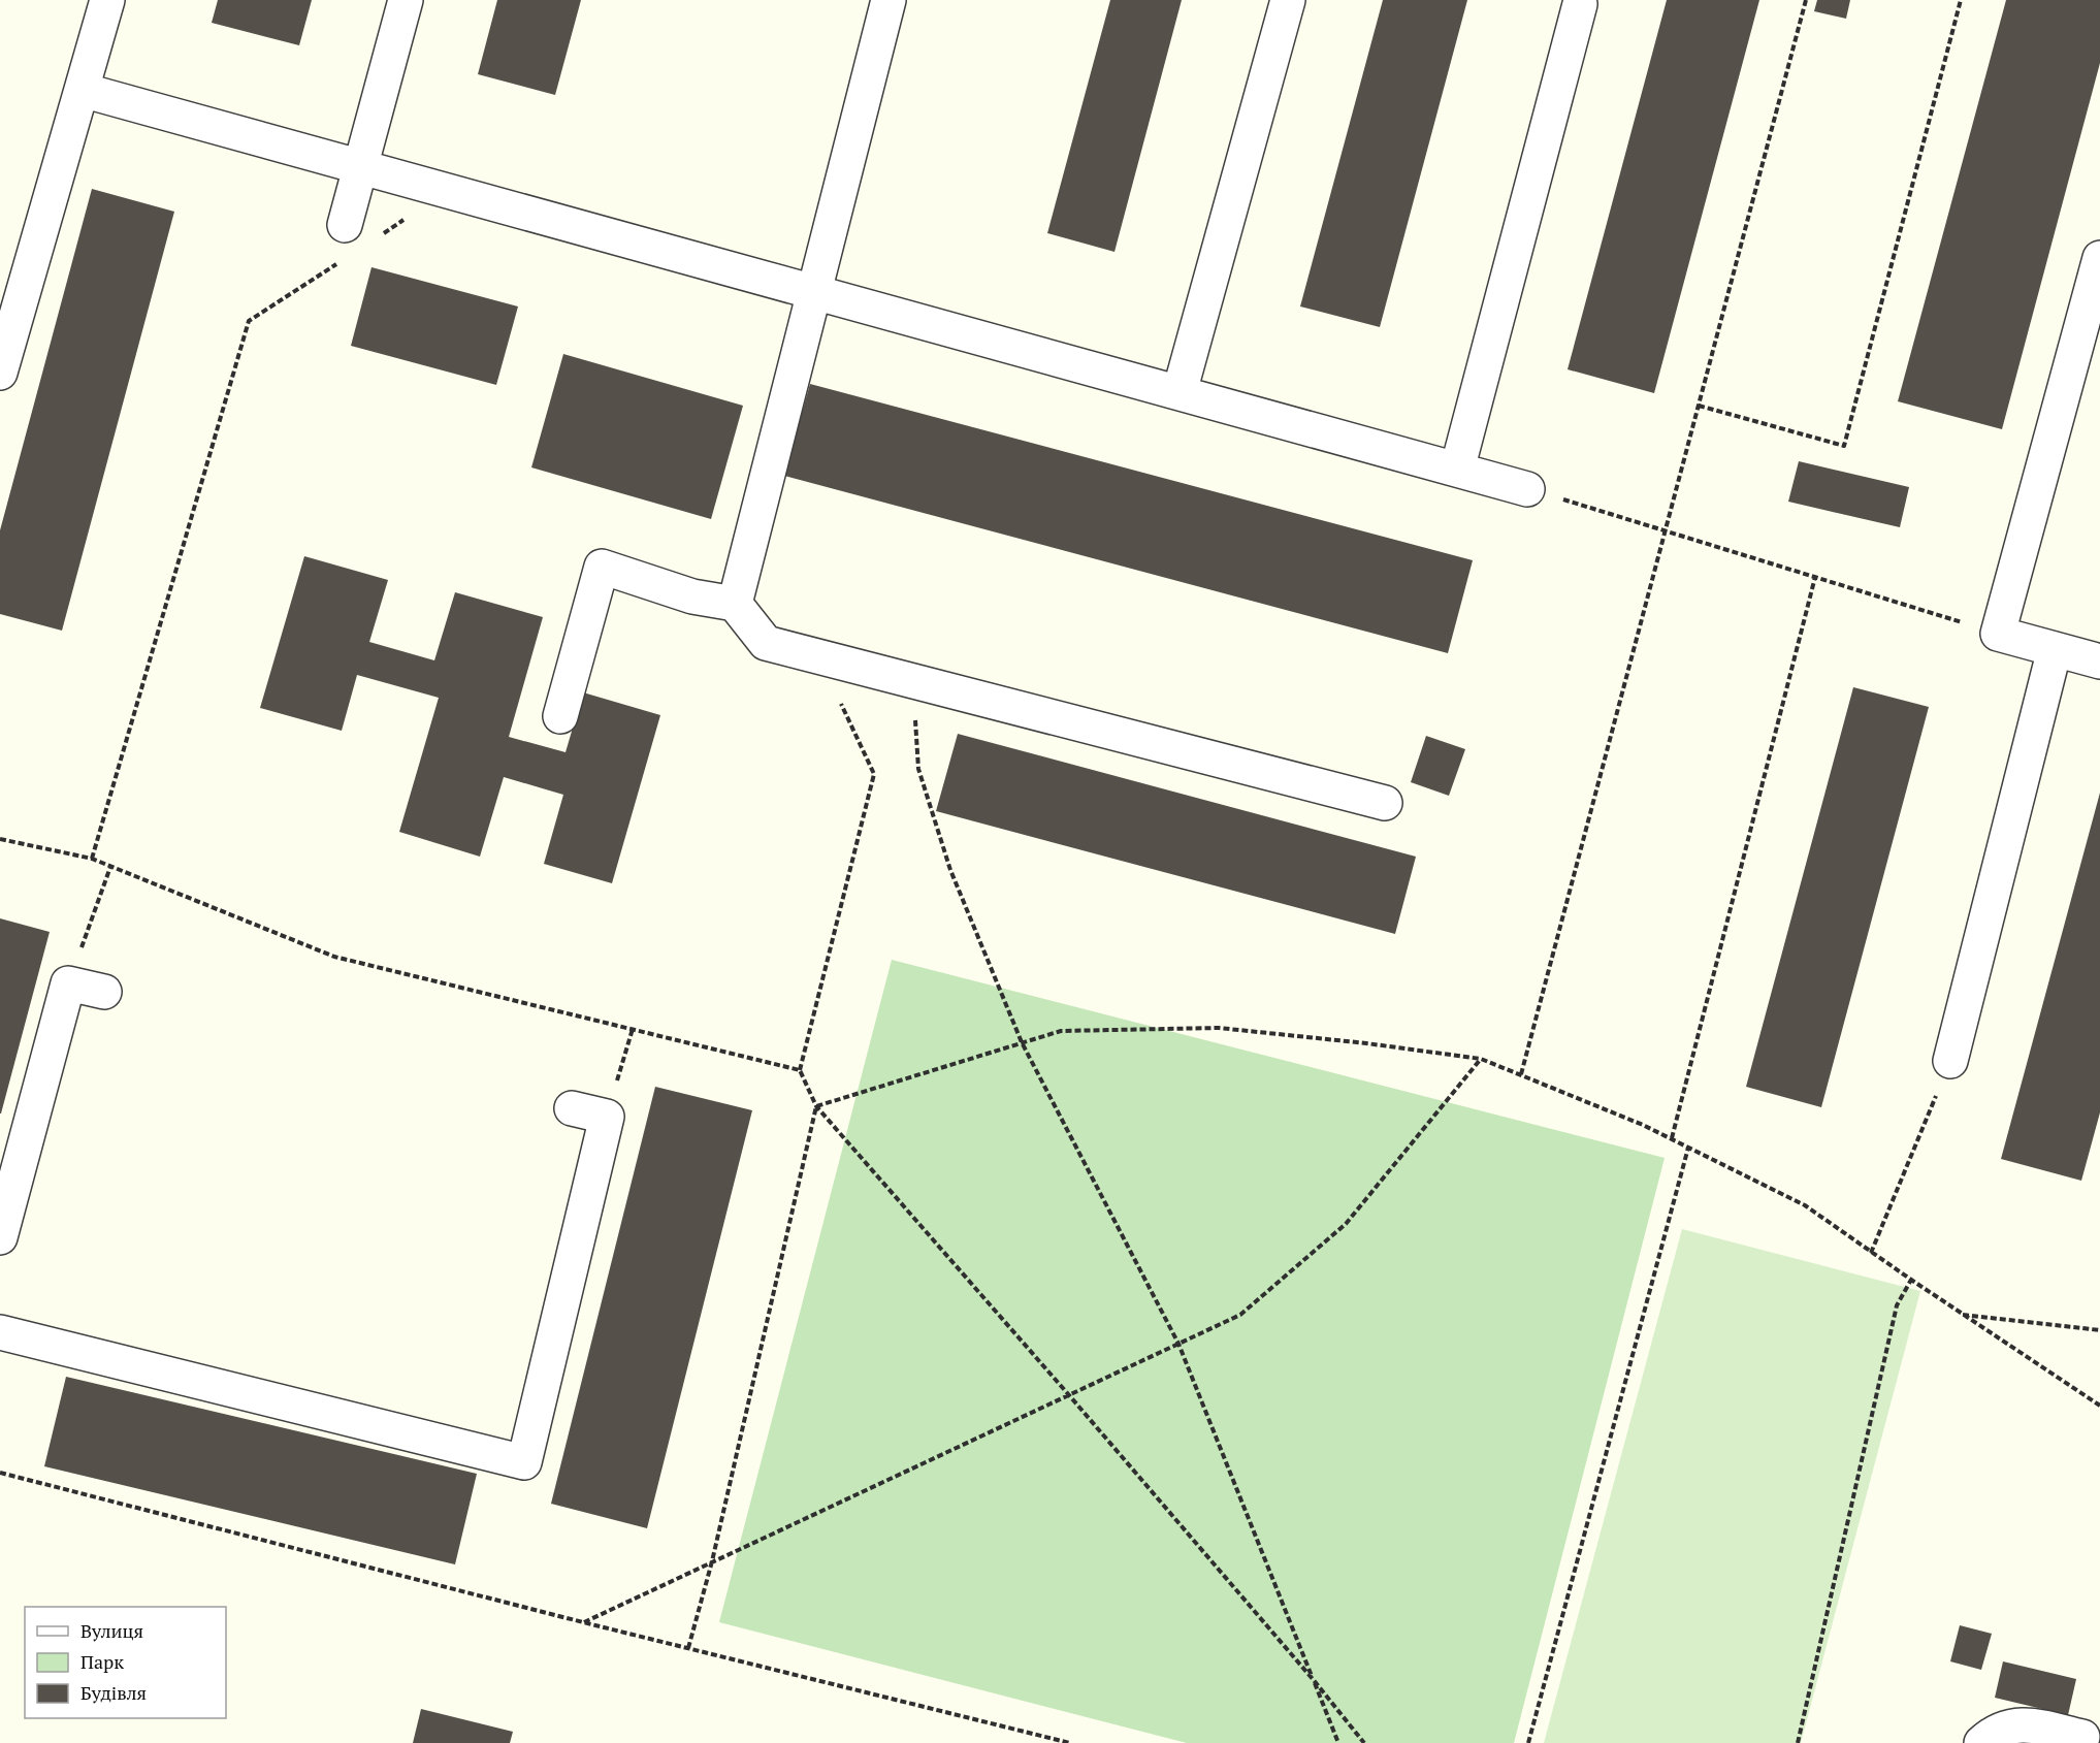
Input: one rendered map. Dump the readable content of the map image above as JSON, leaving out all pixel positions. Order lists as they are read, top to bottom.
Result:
{
  "legend": ["Вулиця", "Парк", "Будівля"]
}
